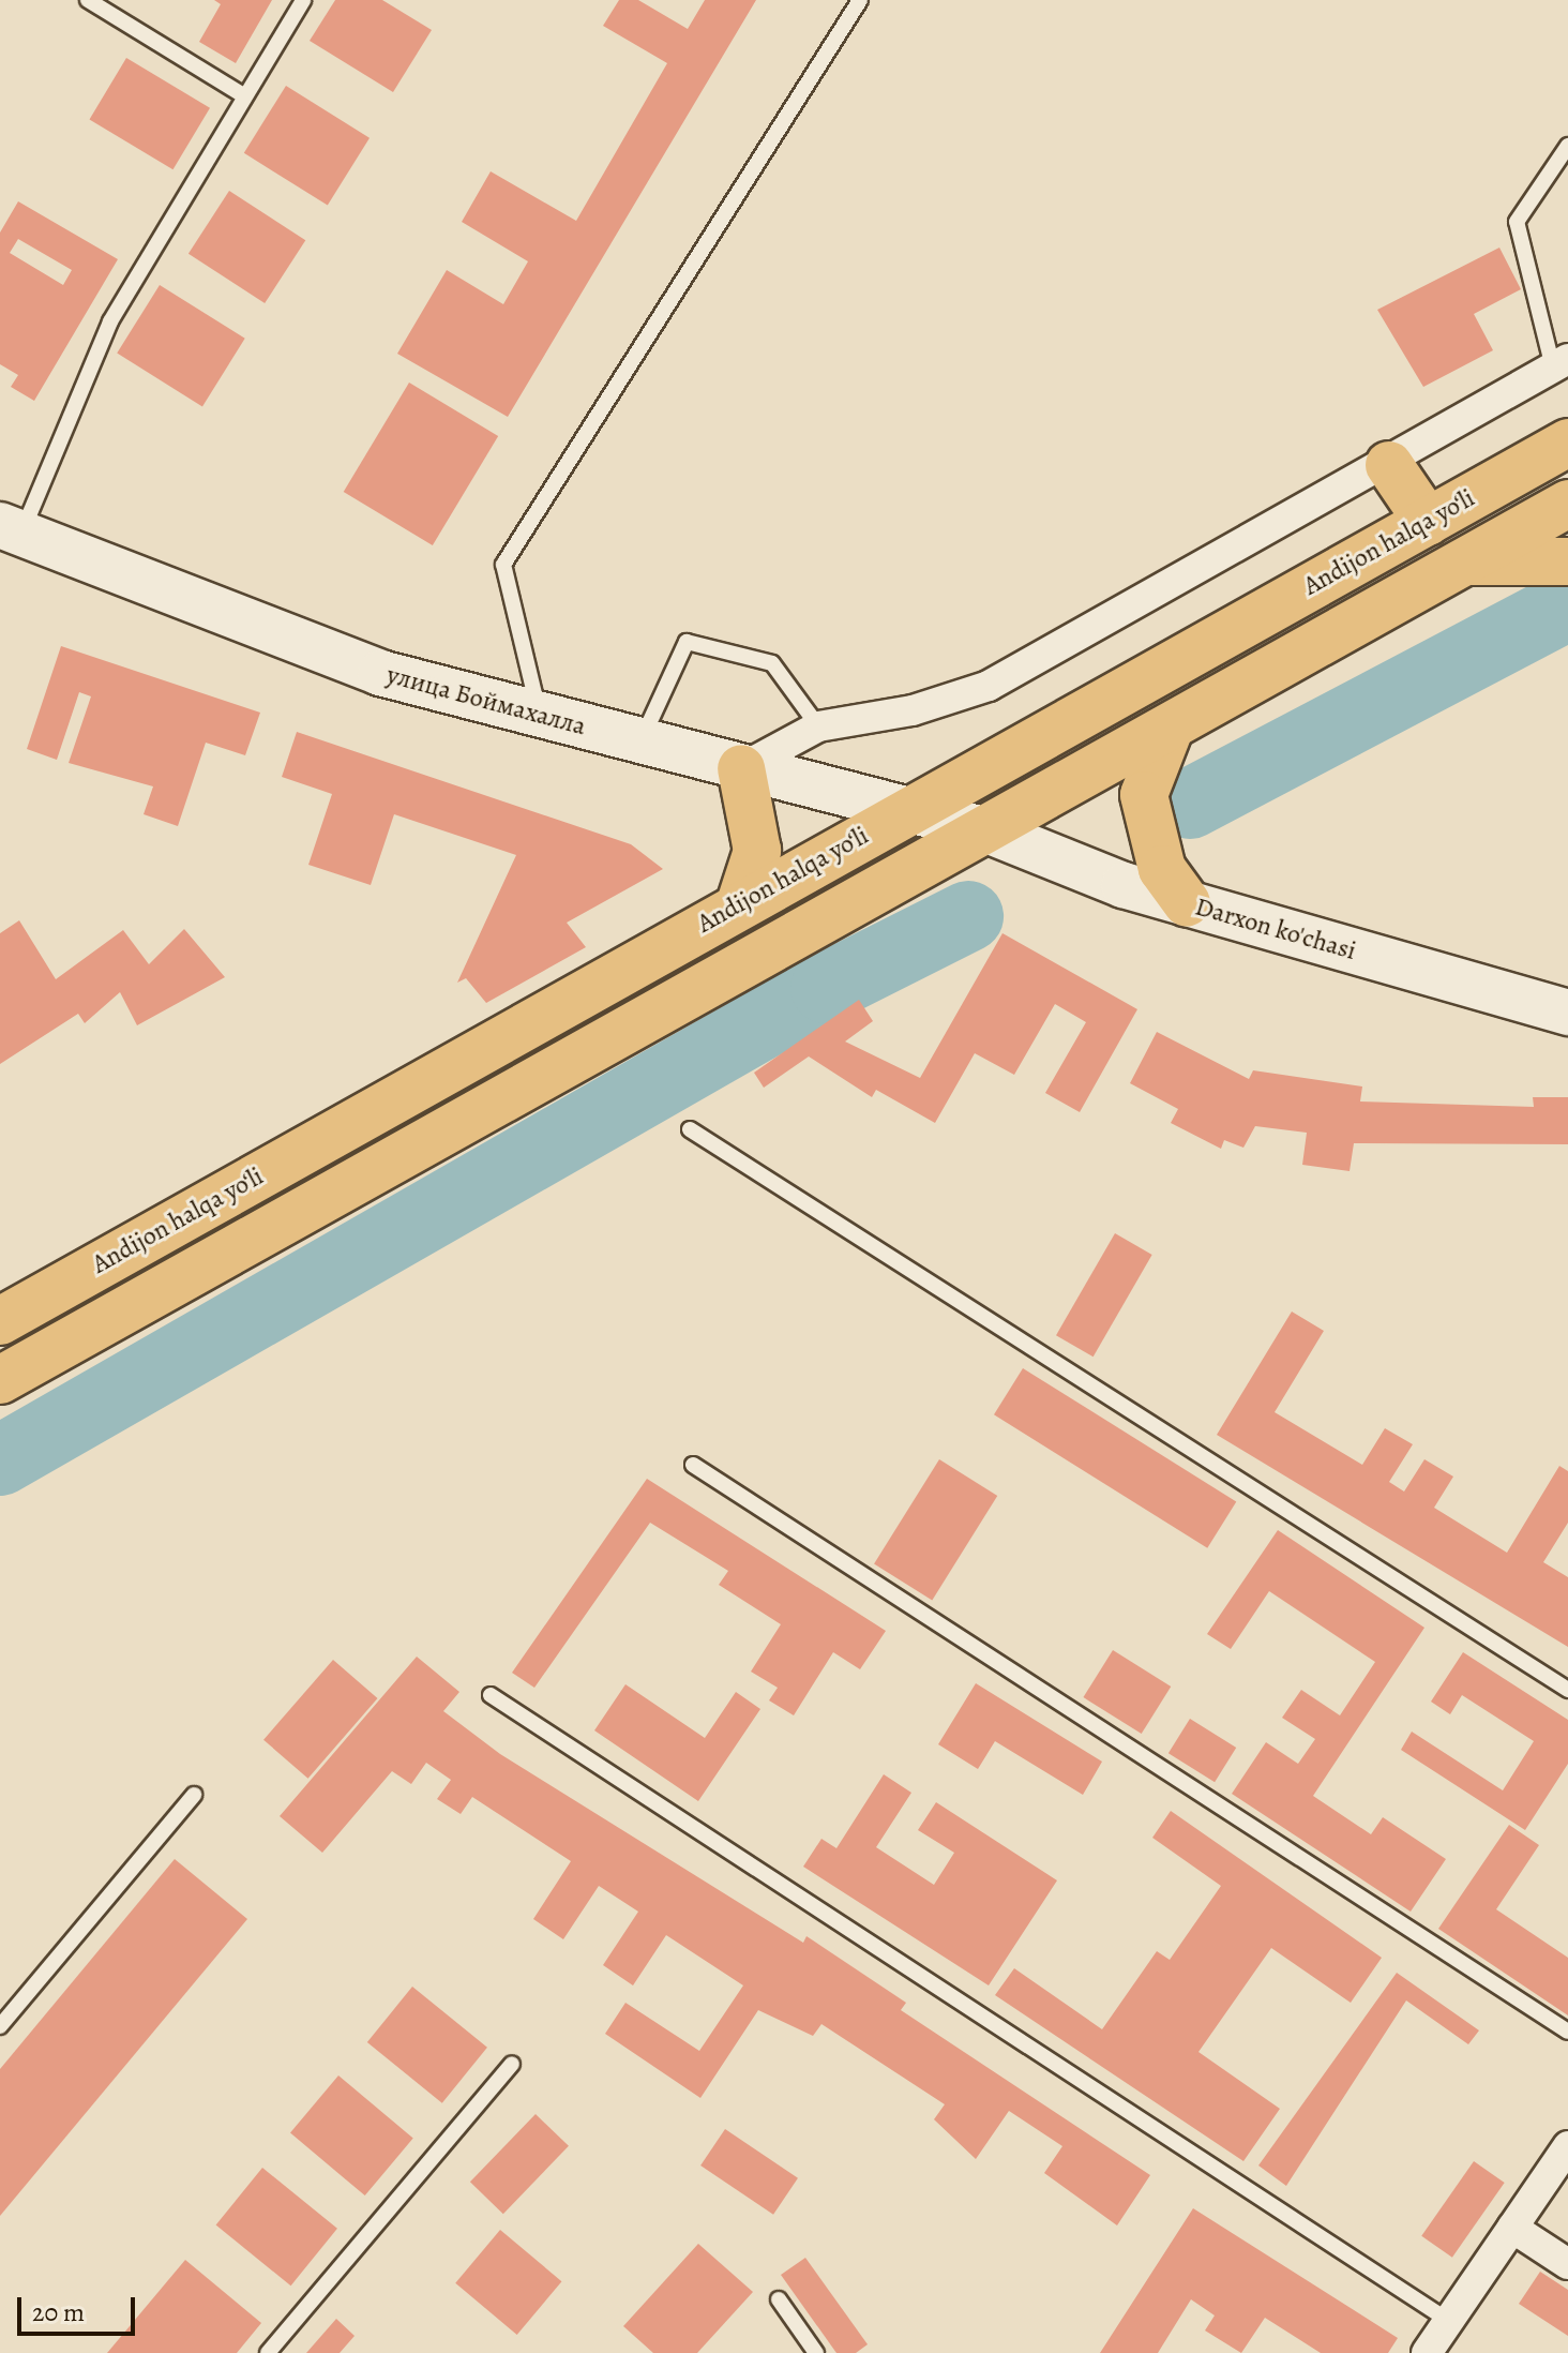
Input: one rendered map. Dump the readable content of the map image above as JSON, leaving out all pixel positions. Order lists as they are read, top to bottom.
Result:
{
  "streets": {
    "highway": ["Andijon halqa yo‘li"],
    "main road": ["улица Боймахалла", "Darxon ko'chasi"]
  },
  "crossings": [
    ["Andijon halqa yo‘li", "улица Боймахалла"],
    ["Andijon halqa yo‘li", "Darxon ko'chasi"],
    ["улица Боймахалла", "Darxon ko'chasi"]
  ],
  "scale_bar": "20 m"
}
